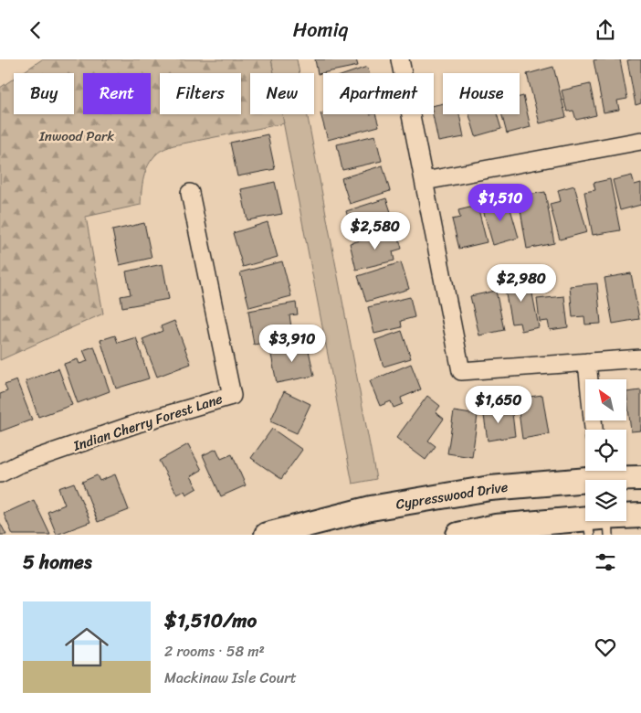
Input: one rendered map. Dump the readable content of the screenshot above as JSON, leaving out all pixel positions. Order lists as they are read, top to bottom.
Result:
{
  "streets": {
    "main road": ["Cypresswood Drive"],
    "street": ["Indian Cherry Forest Lane"]
  },
  "parks": ["Inwood Park"],
  "north": "top left",
  "page": {
    "header": "Homiq",
    "chip": [
      "Buy",
      "Rent",
      "Filters",
      "New",
      "Apartment",
      "House"
    ],
    "price": [
      "$1,510",
      "$2,580",
      "$2,980",
      "$3,910",
      "$1,650"
    ],
    "heading": "5 homes",
    "list": [
      {
        "name": "$1,510/mo",
        "note": "2 rooms · 58 m² · Mackinaw Isle Court"
      }
    ]
  }
}
